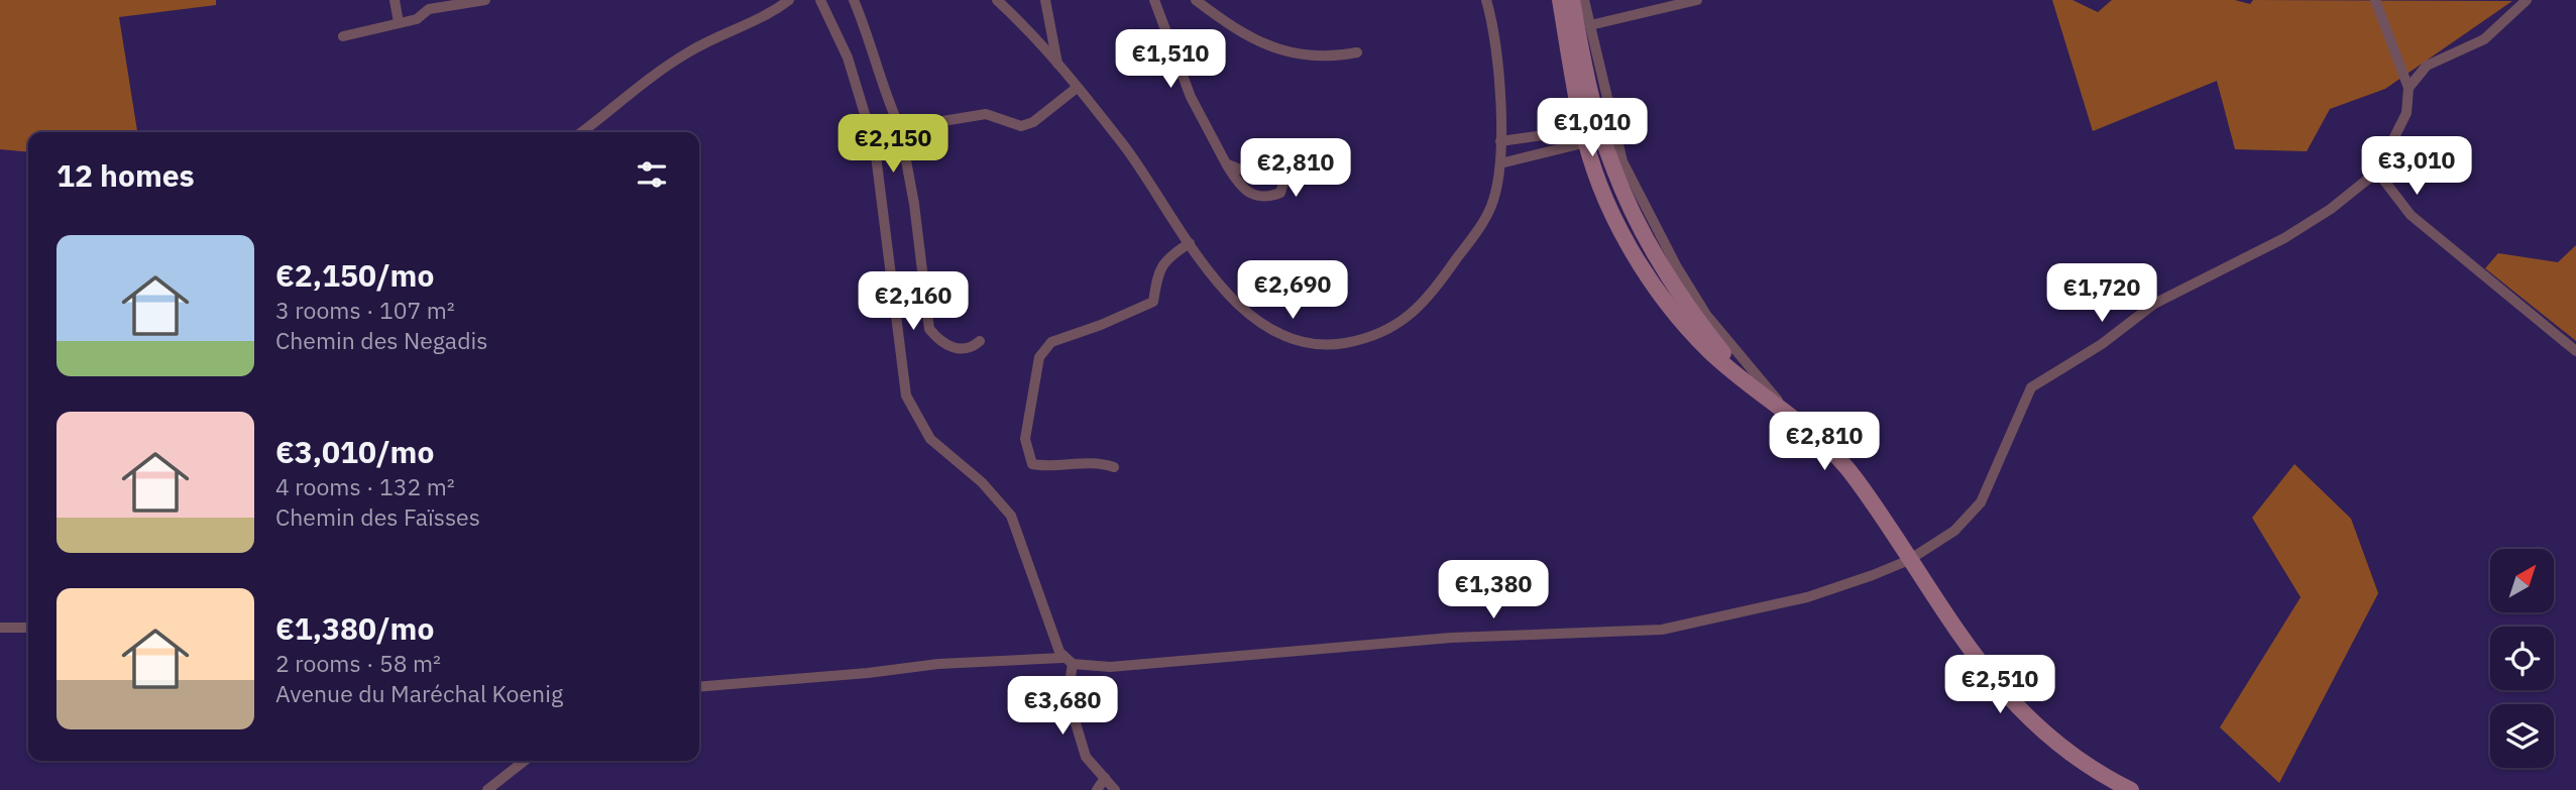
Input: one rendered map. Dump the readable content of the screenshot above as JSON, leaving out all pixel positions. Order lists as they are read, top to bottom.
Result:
{
  "north": "top right",
  "page": {
    "price": [
      "€1,510",
      "€1,010",
      "€2,150",
      "€3,010",
      "€2,810",
      "€2,690",
      "€1,720",
      "€2,160",
      "€2,810",
      "€1,380",
      "€2,510",
      "€3,680"
    ],
    "heading": "12 homes",
    "list": [
      {
        "name": "€2,150/mo",
        "note": "3 rooms · 107 m² · Chemin des Negadis"
      },
      {
        "name": "€3,010/mo",
        "note": "4 rooms · 132 m² · Chemin des Faïsses"
      },
      {
        "name": "€1,380/mo",
        "note": "2 rooms · 58 m² · Avenue du Maréchal Koenig"
      }
    ]
  }
}
